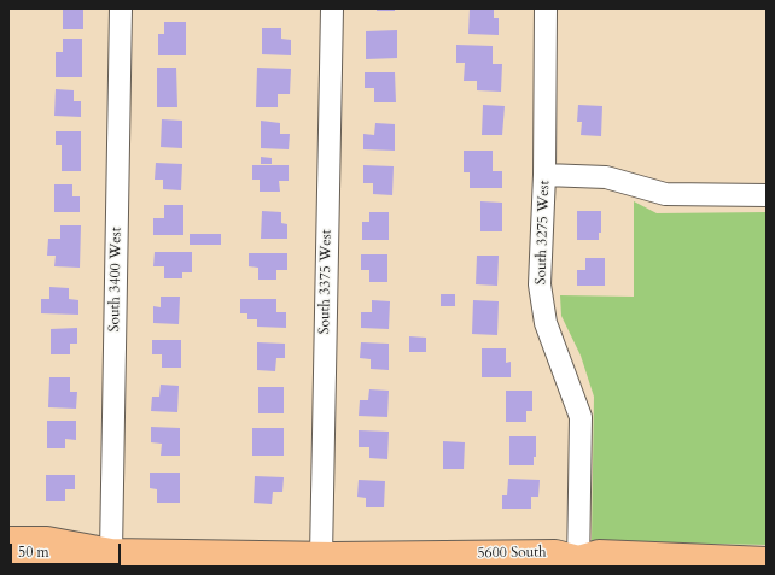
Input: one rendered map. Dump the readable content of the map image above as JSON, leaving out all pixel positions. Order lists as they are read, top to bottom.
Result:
{
  "streets": {
    "main road": ["5600 South"],
    "street": ["South 3275 West", "South 3400 West", "South 3375 West"]
  },
  "crossings": [
    ["South 3275 West", "5600 South"],
    ["South 3400 West", "5600 South"],
    ["South 3375 West", "5600 South"]
  ],
  "scale_bar": "50 m"
}
